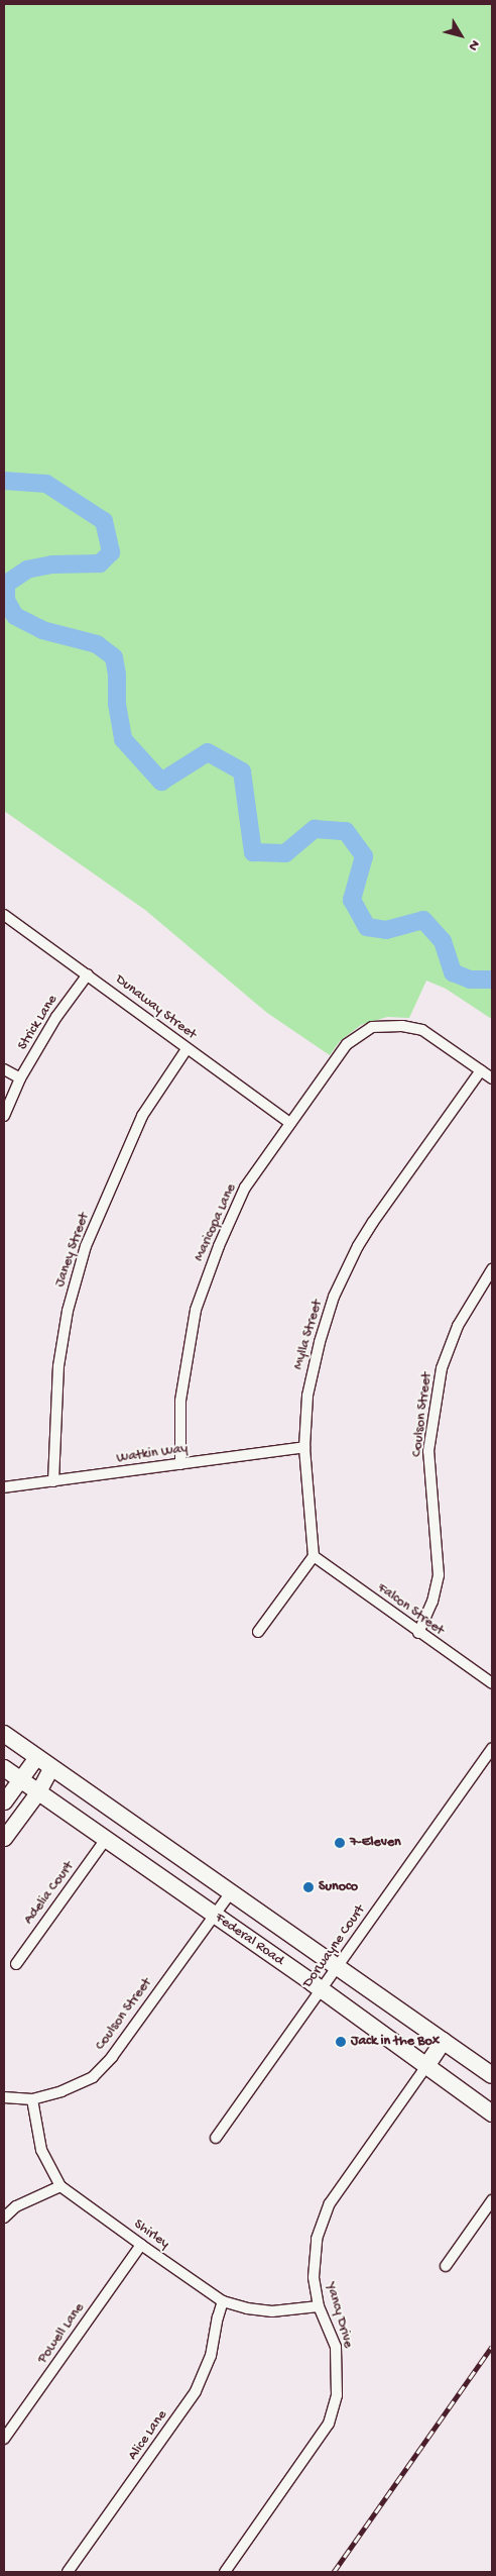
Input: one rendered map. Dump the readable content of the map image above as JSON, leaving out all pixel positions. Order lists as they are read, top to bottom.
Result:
{
  "streets": {
    "main road": ["Federal Road"],
    "street": [
      "Dunaway Street",
      "Strick Lane",
      "Maricopa Lane",
      "Janey Street",
      "Mylla Street",
      "Coulson Street",
      "Watkin Way",
      "Falcon Street",
      "Adelia Court",
      "Dorwayne Court",
      "Shirley",
      "Yancy Drive",
      "Powell Lane",
      "Alice Lane"
    ]
  },
  "crossings": [
    ["Dunaway Street", "Strick Lane"],
    ["Dunaway Street", "Maricopa Lane"],
    ["Dunaway Street", "Janey Street"],
    ["Maricopa Lane", "Mylla Street"],
    ["Maricopa Lane", "Watkin Way"],
    ["Janey Street", "Watkin Way"],
    ["Mylla Street", "Watkin Way"],
    ["Mylla Street", "Falcon Street"],
    ["Coulson Street", "Falcon Street"],
    ["Coulson Street", "Federal Road"],
    ["Coulson Street", "Shirley"],
    ["Adelia Court", "Federal Road"],
    ["Federal Road", "Dorwayne Court"],
    ["Federal Road", "Yancy Drive"],
    ["Shirley", "Yancy Drive"],
    ["Shirley", "Powell Lane"],
    ["Shirley", "Alice Lane"]
  ],
  "places": ["7-Eleven", "Sunoco", "Jack in the Box"],
  "north": "bottom right"
}
